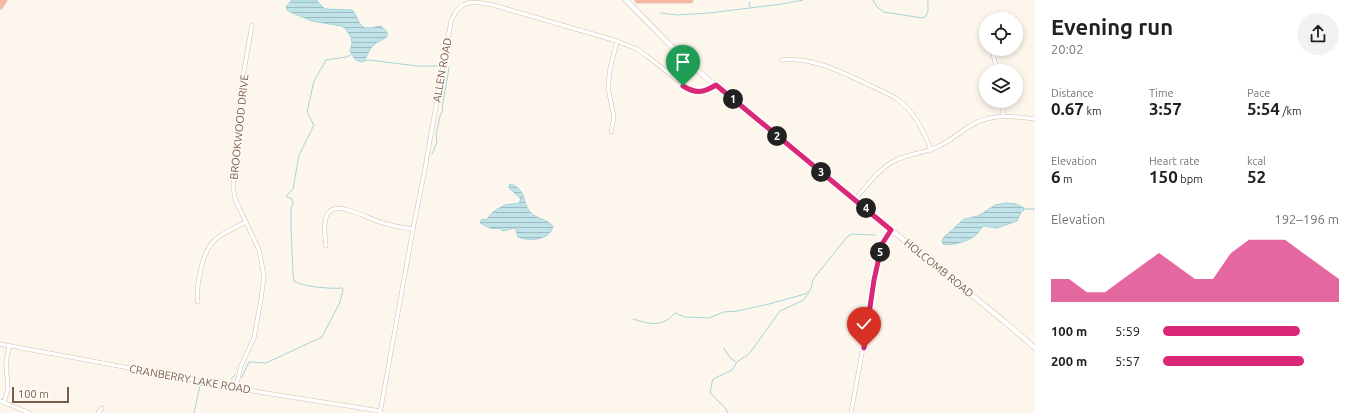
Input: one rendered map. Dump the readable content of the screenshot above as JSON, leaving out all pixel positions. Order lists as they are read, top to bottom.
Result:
{
  "streets": {
    "street": [
      "ALLEN ROAD",
      "BROOKWOOD DRIVE",
      "HOLCOMB ROAD",
      "CRANBERRY LAKE ROAD"
    ]
  },
  "crossings": [
    ["ALLEN ROAD", "HOLCOMB ROAD"],
    ["ALLEN ROAD", "CRANBERRY LAKE ROAD"],
    ["BROOKWOOD DRIVE", "CRANBERRY LAKE ROAD"]
  ],
  "scale_bar": "100 m",
  "page": {
    "heading": ["Evening run", "20:02"],
    "stats": [
      ["Distance", "0.67 km"],
      ["Time", "3:57"],
      ["Pace", "5:54 /km"],
      ["Elevation", "6 m"],
      ["Heart rate", "150 bpm"],
      ["kcal", "52"]
    ],
    "pins": [
      "1",
      "2",
      "3",
      "4",
      "5"
    ],
    "chart": ["Elevation", "192–196 m"],
    "list": [
      {
        "name": "100 m",
        "note": "5:59"
      },
      {
        "name": "200 m",
        "note": "5:57"
      }
    ],
    "scale": "100 m"
  }
}
